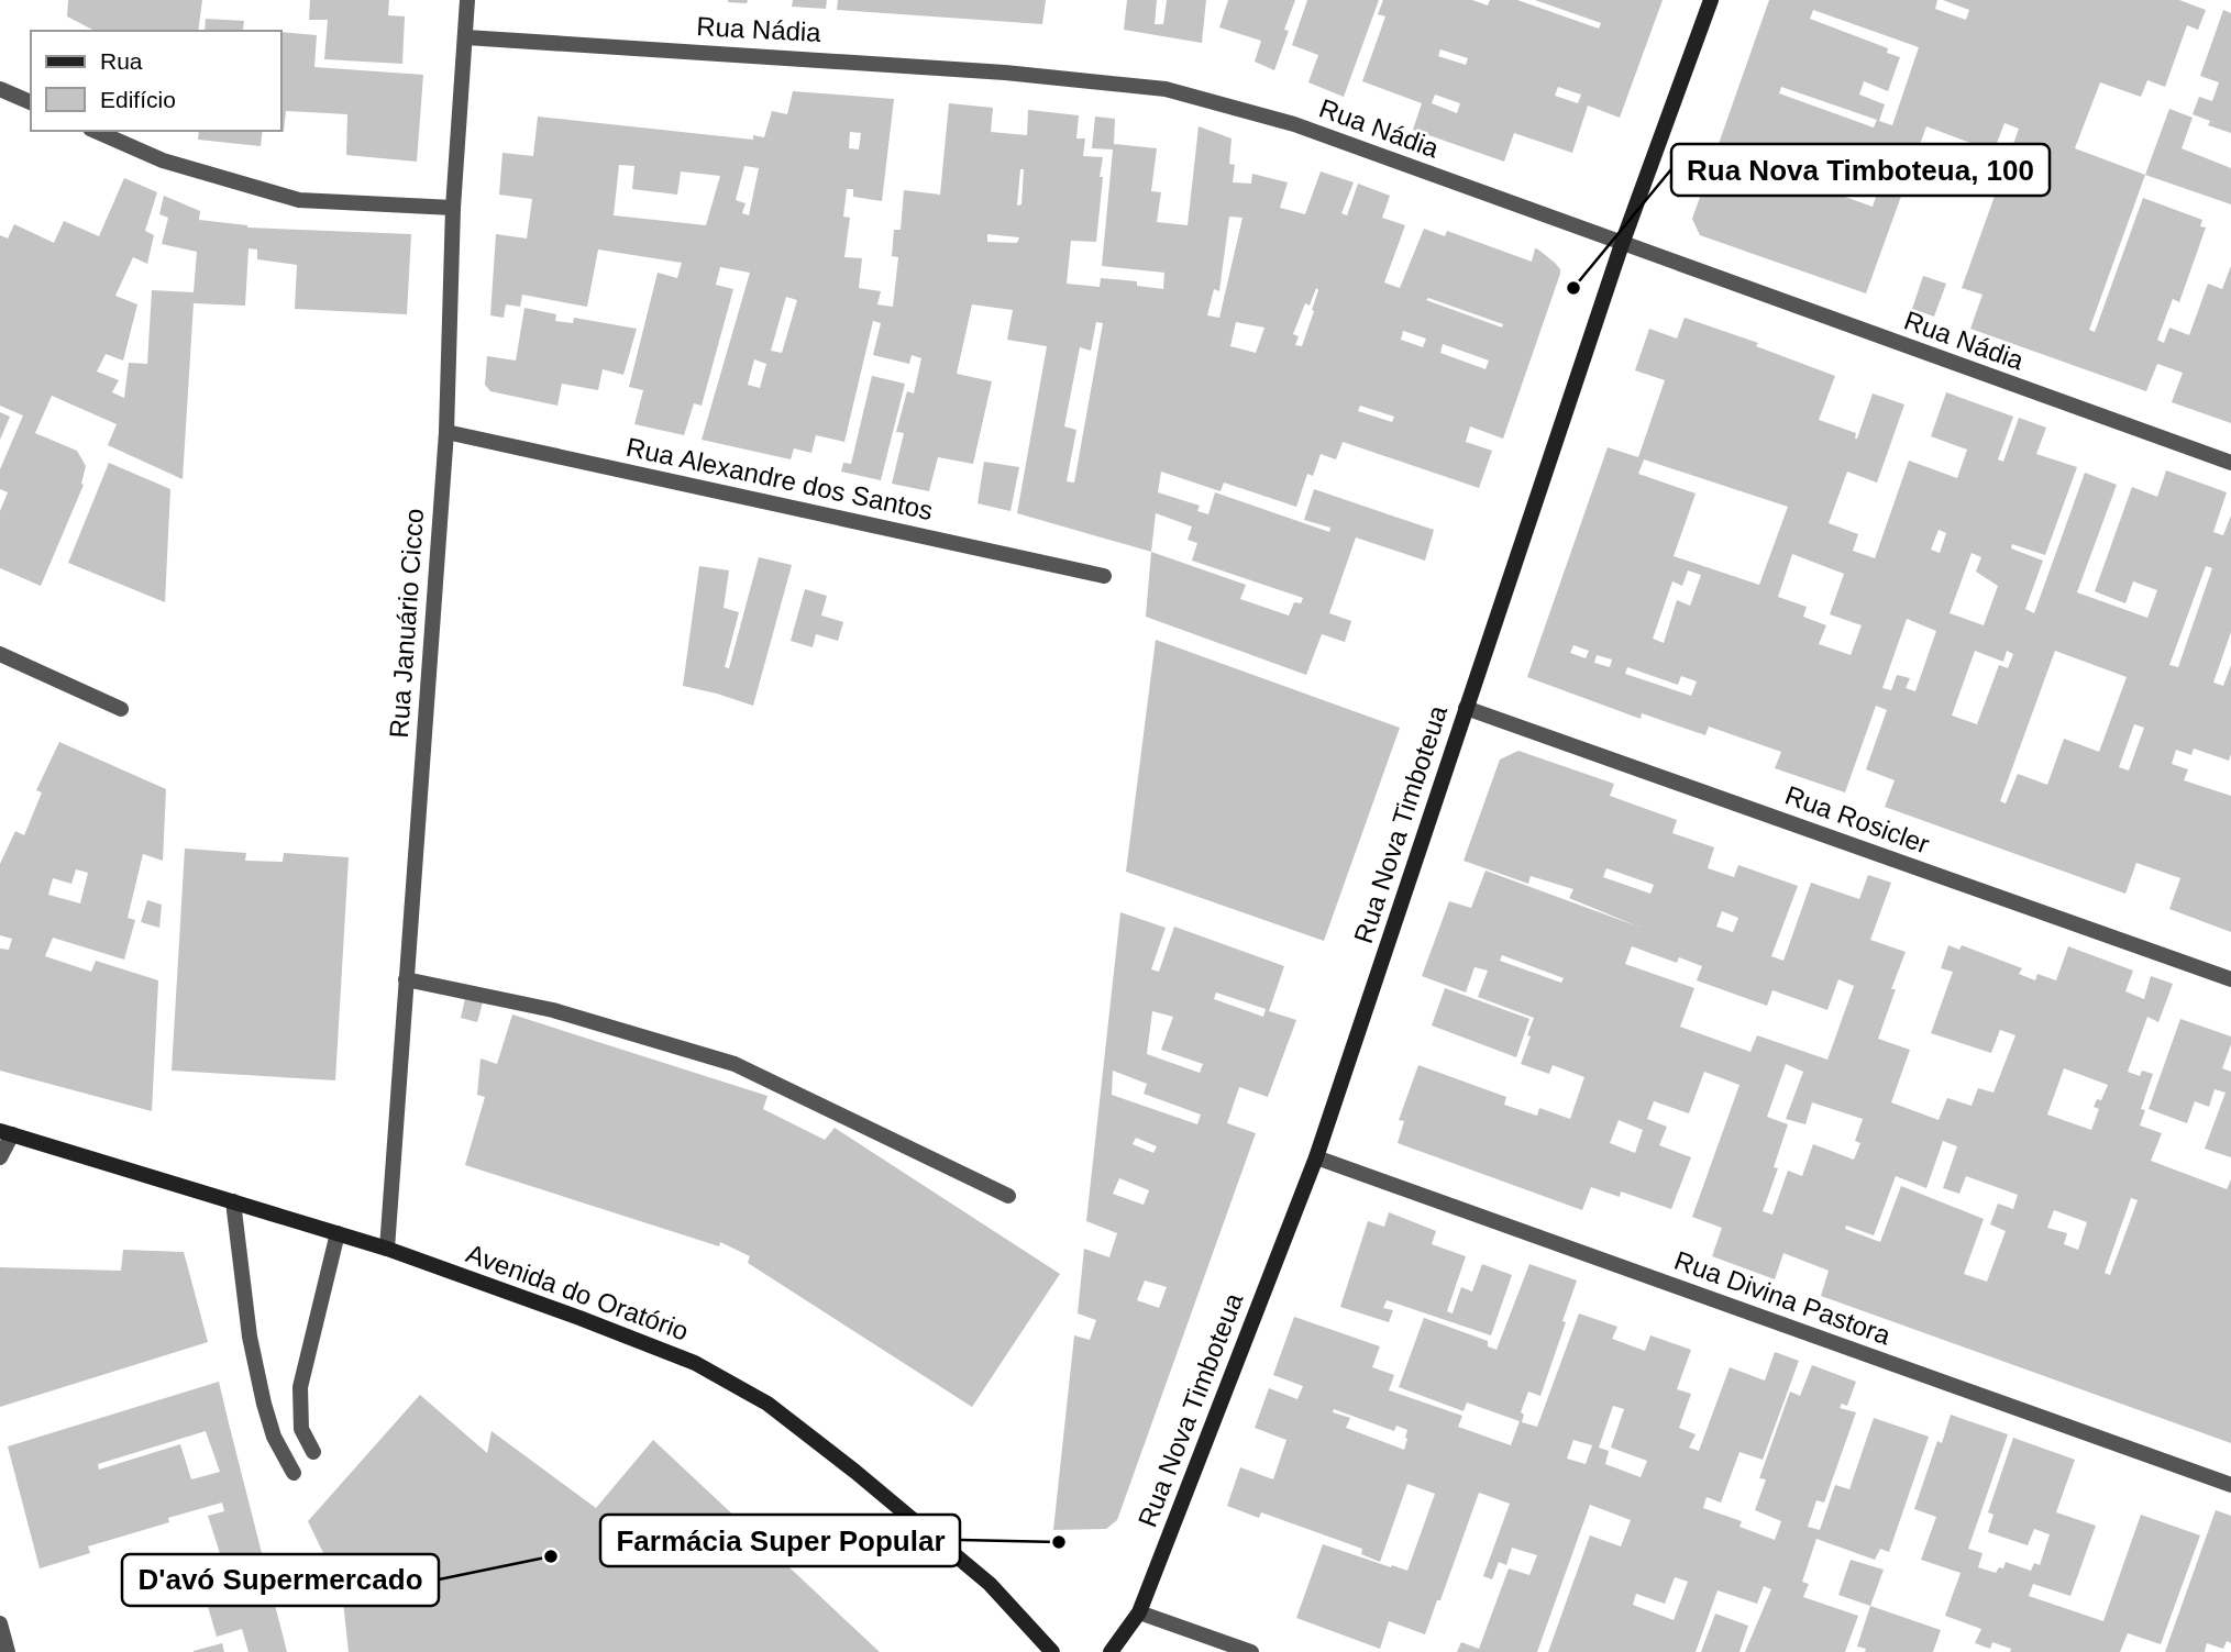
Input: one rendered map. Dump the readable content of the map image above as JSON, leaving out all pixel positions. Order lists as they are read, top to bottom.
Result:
{
  "streets": {
    "main road": ["Rua Nova Timboteua", "Avenida do Oratório"],
    "street": [
      "Rua Nádia",
      "Rua Alexandre dos Santos",
      "Rua Januário Cicco",
      "Rua Rosicler",
      "Rua Divina Pastora"
    ]
  },
  "crossings": [
    ["Rua Nádia", "Rua Januário Cicco"],
    ["Rua Nádia", "Rua Nova Timboteua"],
    ["Rua Alexandre dos Santos", "Rua Januário Cicco"],
    ["Rua Januário Cicco", "Avenida do Oratório"],
    ["Rua Rosicler", "Rua Nova Timboteua"],
    ["Rua Nova Timboteua", "Rua Divina Pastora"]
  ],
  "places": ["Rua Nova Timboteua, 100", "Farmácia Super Popular", "D'avó Supermercado"],
  "legend": ["Rua", "Edifício"]
}
